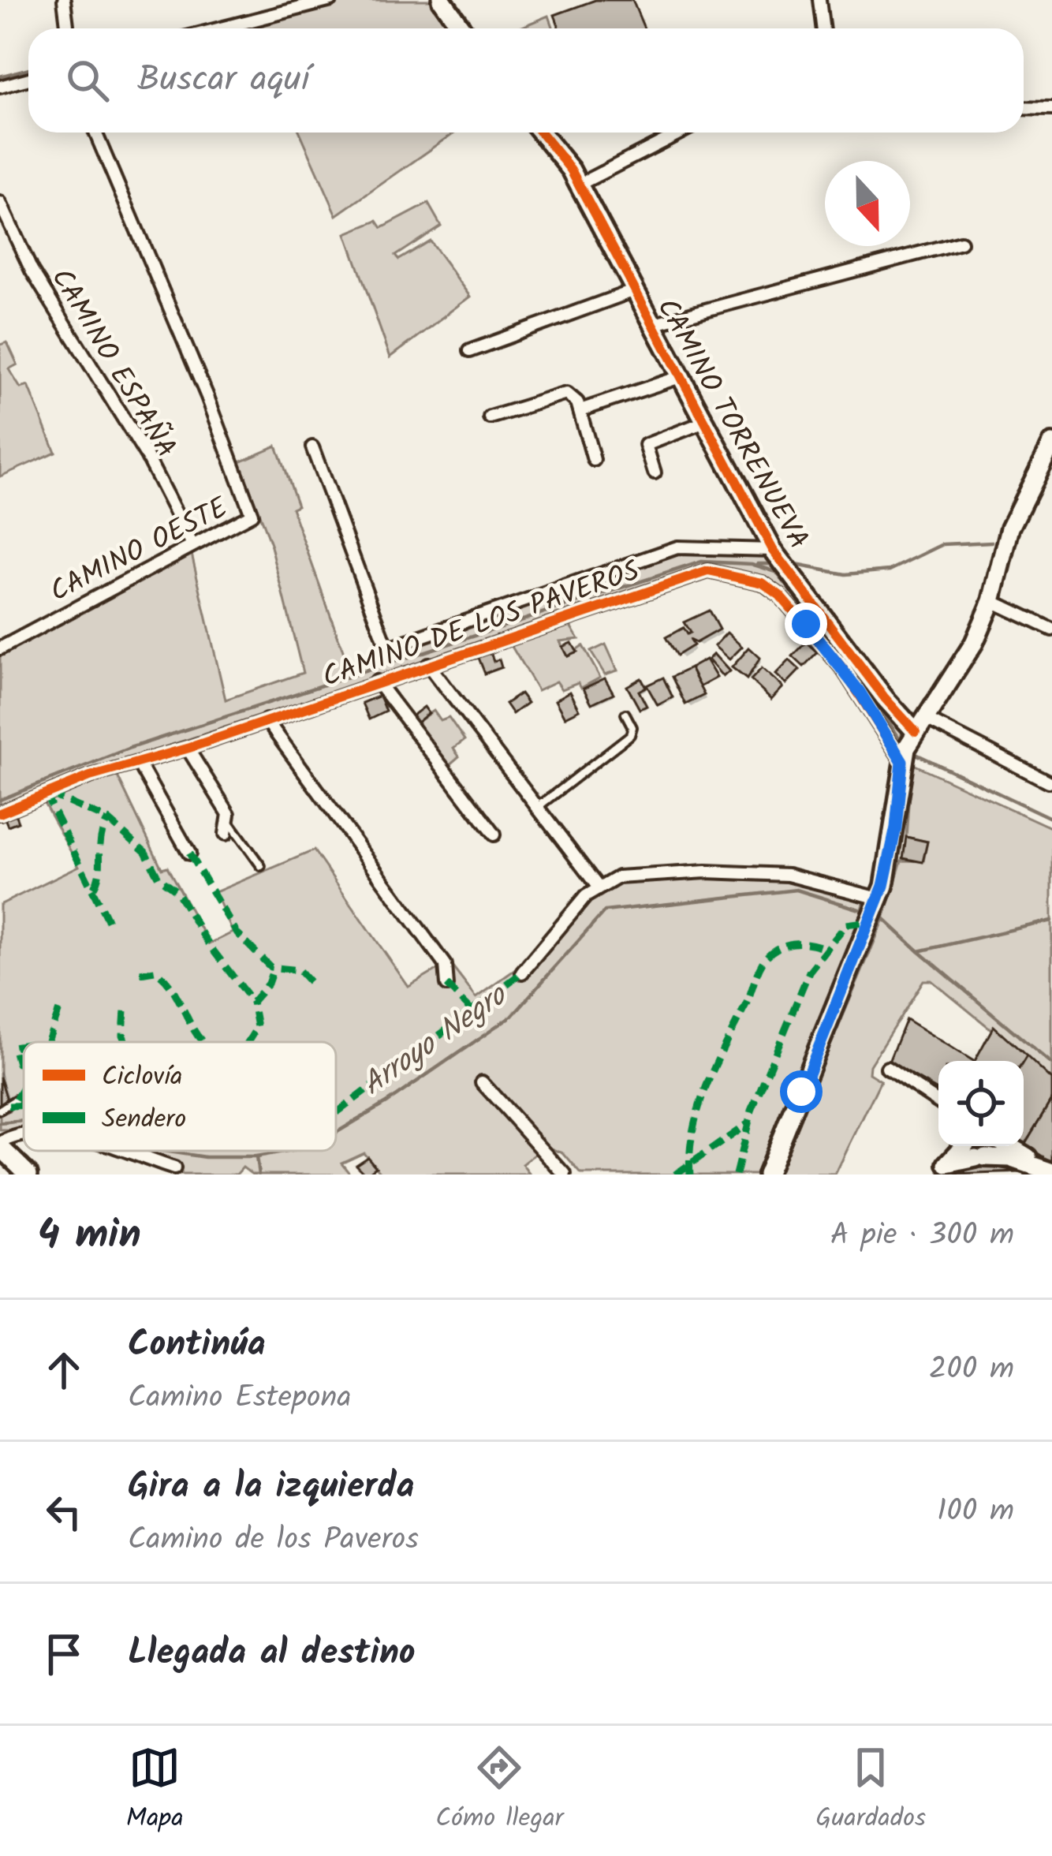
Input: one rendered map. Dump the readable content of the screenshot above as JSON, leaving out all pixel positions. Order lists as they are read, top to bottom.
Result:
{
  "streets": {
    "street": [
      "CAMINO ESPAÑA",
      "CAMINO TORRENUEVA",
      "CAMINO OESTE",
      "CAMINO DE LOS PAVEROS"
    ]
  },
  "crossings": [
    ["CAMINO ESPAÑA", "CAMINO OESTE"],
    ["CAMINO TORRENUEVA", "CAMINO DE LOS PAVEROS"]
  ],
  "water": ["Arroyo Negro"],
  "legend": ["Ciclovía", "Sendero"],
  "north": "bottom",
  "page": {
    "search": "Buscar aquí",
    "heading": ["4 min", "A pie · 300 m"],
    "list": [
      ["Continúa", "Camino Estepona", "200 m"],
      ["Gira a la izquierda", "Camino de los Paveros", "100 m"],
      "Llegada al destino"
    ],
    "nav": ["Mapa", "Cómo llegar", "Guardados"]
  }
}
